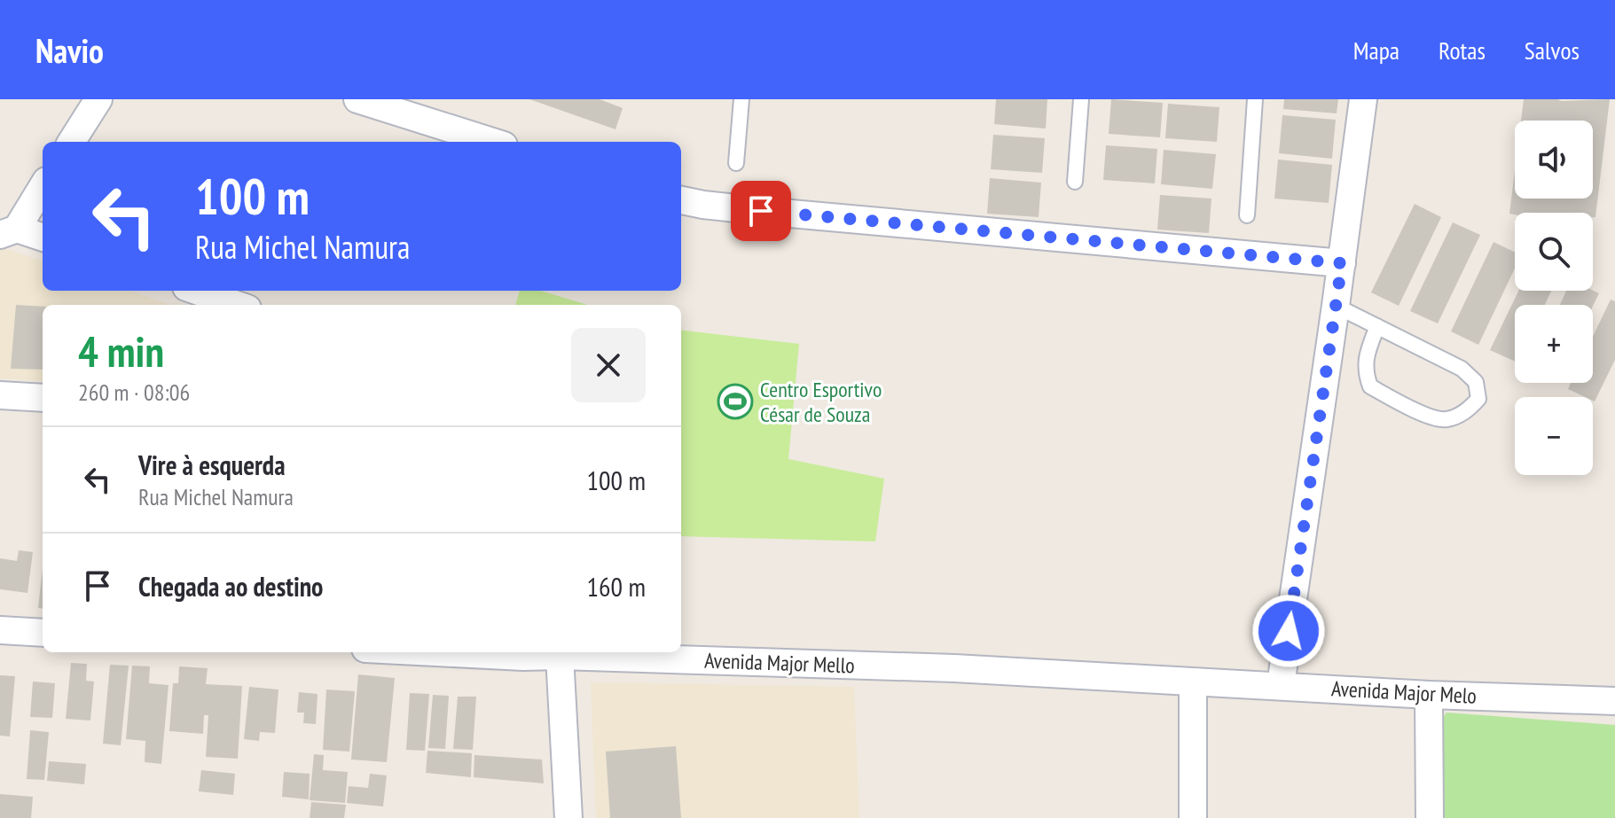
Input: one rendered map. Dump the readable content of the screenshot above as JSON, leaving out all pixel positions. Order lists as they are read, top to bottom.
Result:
{
  "streets": {
    "street": ["Avenida Major Mello", "Avenida Major Melo"]
  },
  "crossings": [
    ["Avenida Major Mello", "Avenida Major Melo"]
  ],
  "places": {
    "sports": ["Centro Esportivo César de Souza"]
  },
  "page": {
    "header": "Navio",
    "nav": ["Mapa", "Rotas", "Salvos"],
    "map_buttons": ["+", "−"],
    "turn": ["100 m", "Rua Michel Namura"],
    "heading": ["4 min", "260 m · 08:06"],
    "list": [
      {
        "name": "Vire à esquerda",
        "note": "Rua Michel Namura",
        "value": "100 m"
      },
      {
        "name": "Chegada ao destino",
        "value": "160 m"
      }
    ]
  }
}
